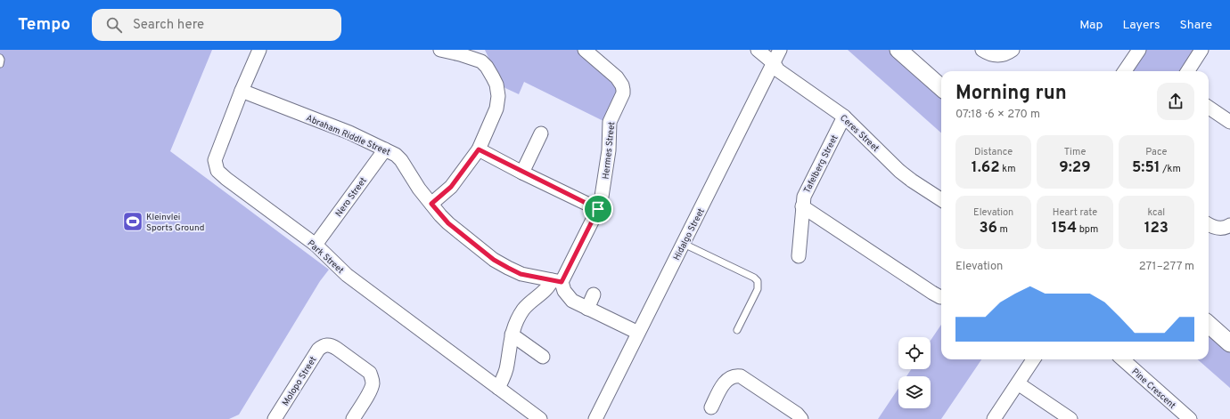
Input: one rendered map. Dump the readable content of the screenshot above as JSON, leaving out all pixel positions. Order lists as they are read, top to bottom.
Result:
{
  "streets": {
    "street": [
      "Ceres Street",
      "Abraham Riddle Street",
      "Hermes Street",
      "Tafelberg Street",
      "Nero Street",
      "Hidalgo Street",
      "Park Street",
      "Molopo Street",
      "Pine Crescent"
    ]
  },
  "crossings": [
    ["Ceres Street", "Tafelberg Street"],
    ["Ceres Street", "Hidalgo Street"],
    ["Abraham Riddle Street", "Hermes Street"],
    ["Abraham Riddle Street", "Nero Street"],
    ["Abraham Riddle Street", "Park Street"],
    ["Hermes Street", "Park Street"],
    ["Nero Street", "Park Street"]
  ],
  "places": {
    "sports": ["Kleinvlei Sports Ground"]
  },
  "page": {
    "header": "Tempo",
    "search": "Search here",
    "nav": ["Map", "Layers", "Share"],
    "heading": ["Morning run", "07:18 · 6 × 270 m"],
    "stats": [
      ["Distance", "1.62 km"],
      ["Time", "9:29"],
      ["Pace", "5:51 /km"],
      ["Elevation", "36 m"],
      ["Heart rate", "154 bpm"],
      ["kcal", "123"]
    ],
    "chart": ["Elevation", "271–277 m"]
  }
}
